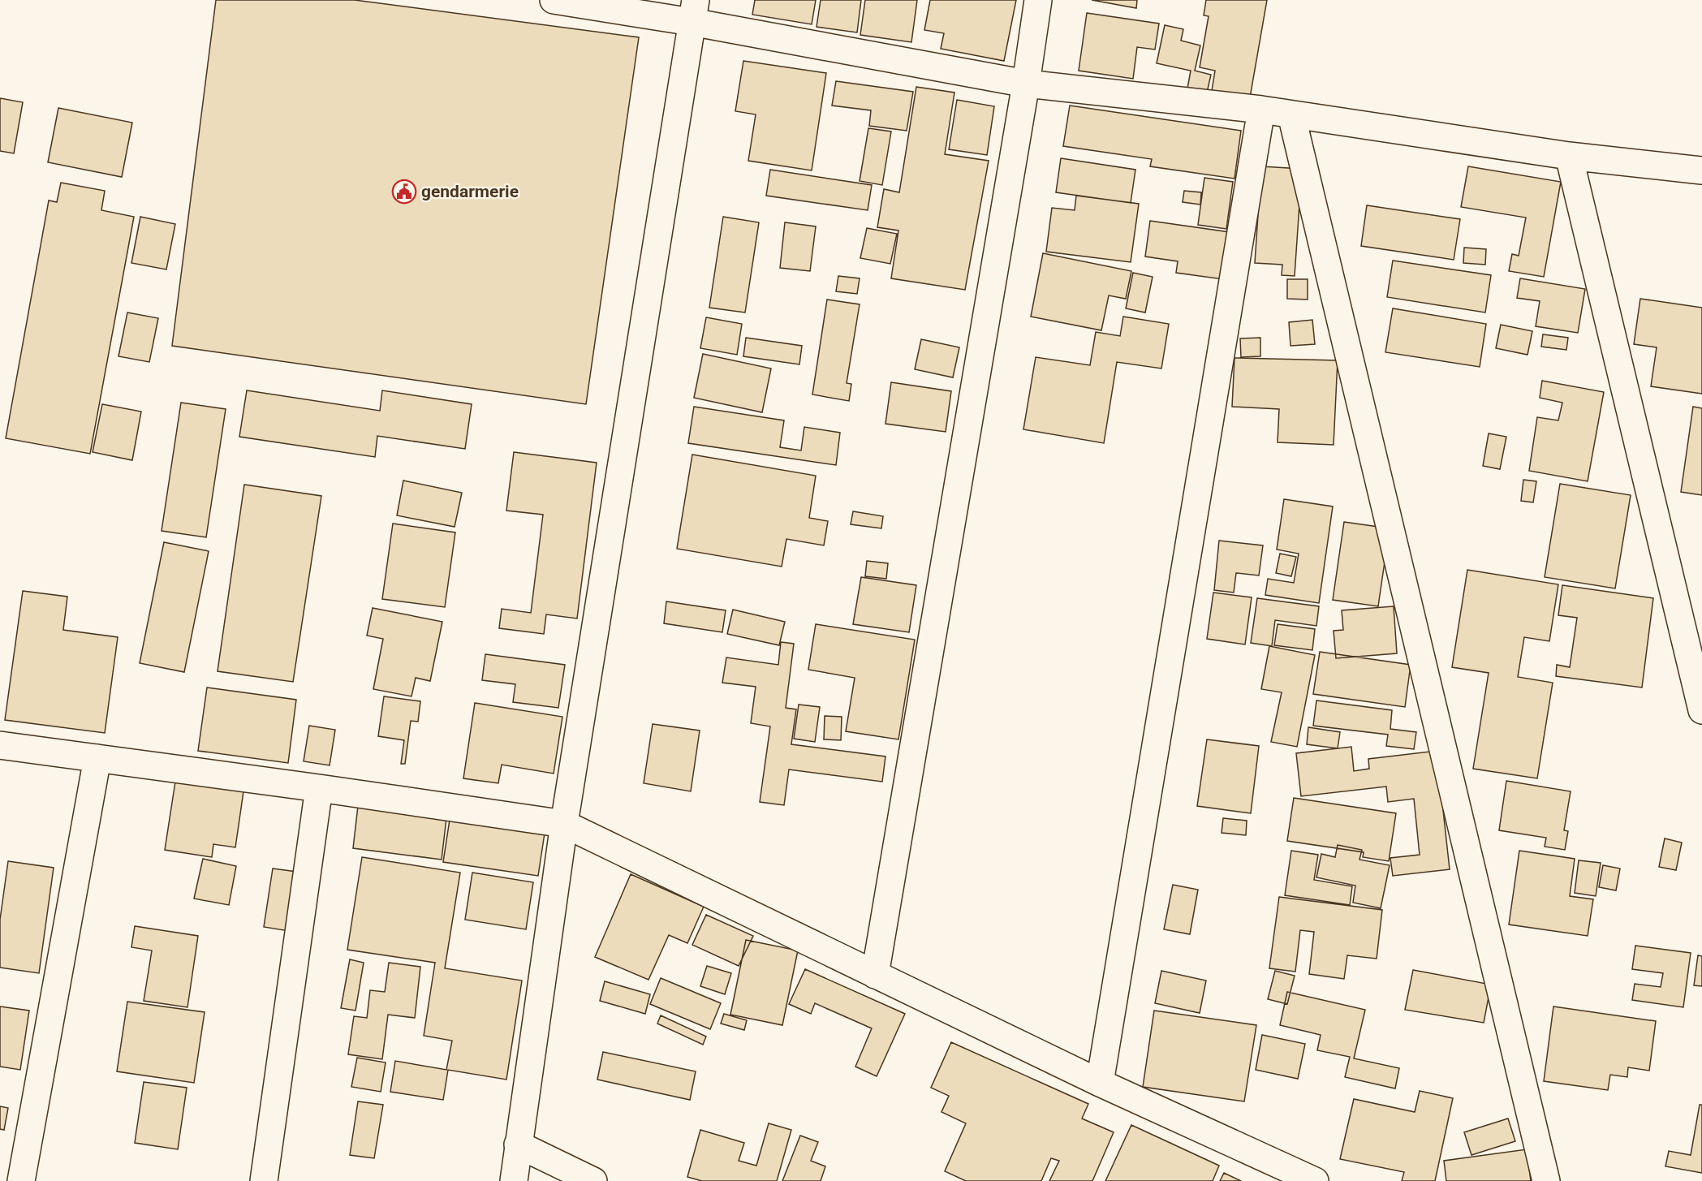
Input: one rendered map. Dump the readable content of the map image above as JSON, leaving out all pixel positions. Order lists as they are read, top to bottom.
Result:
{
  "places": {
    "public building": ["gendarmerie"]
  }
}
